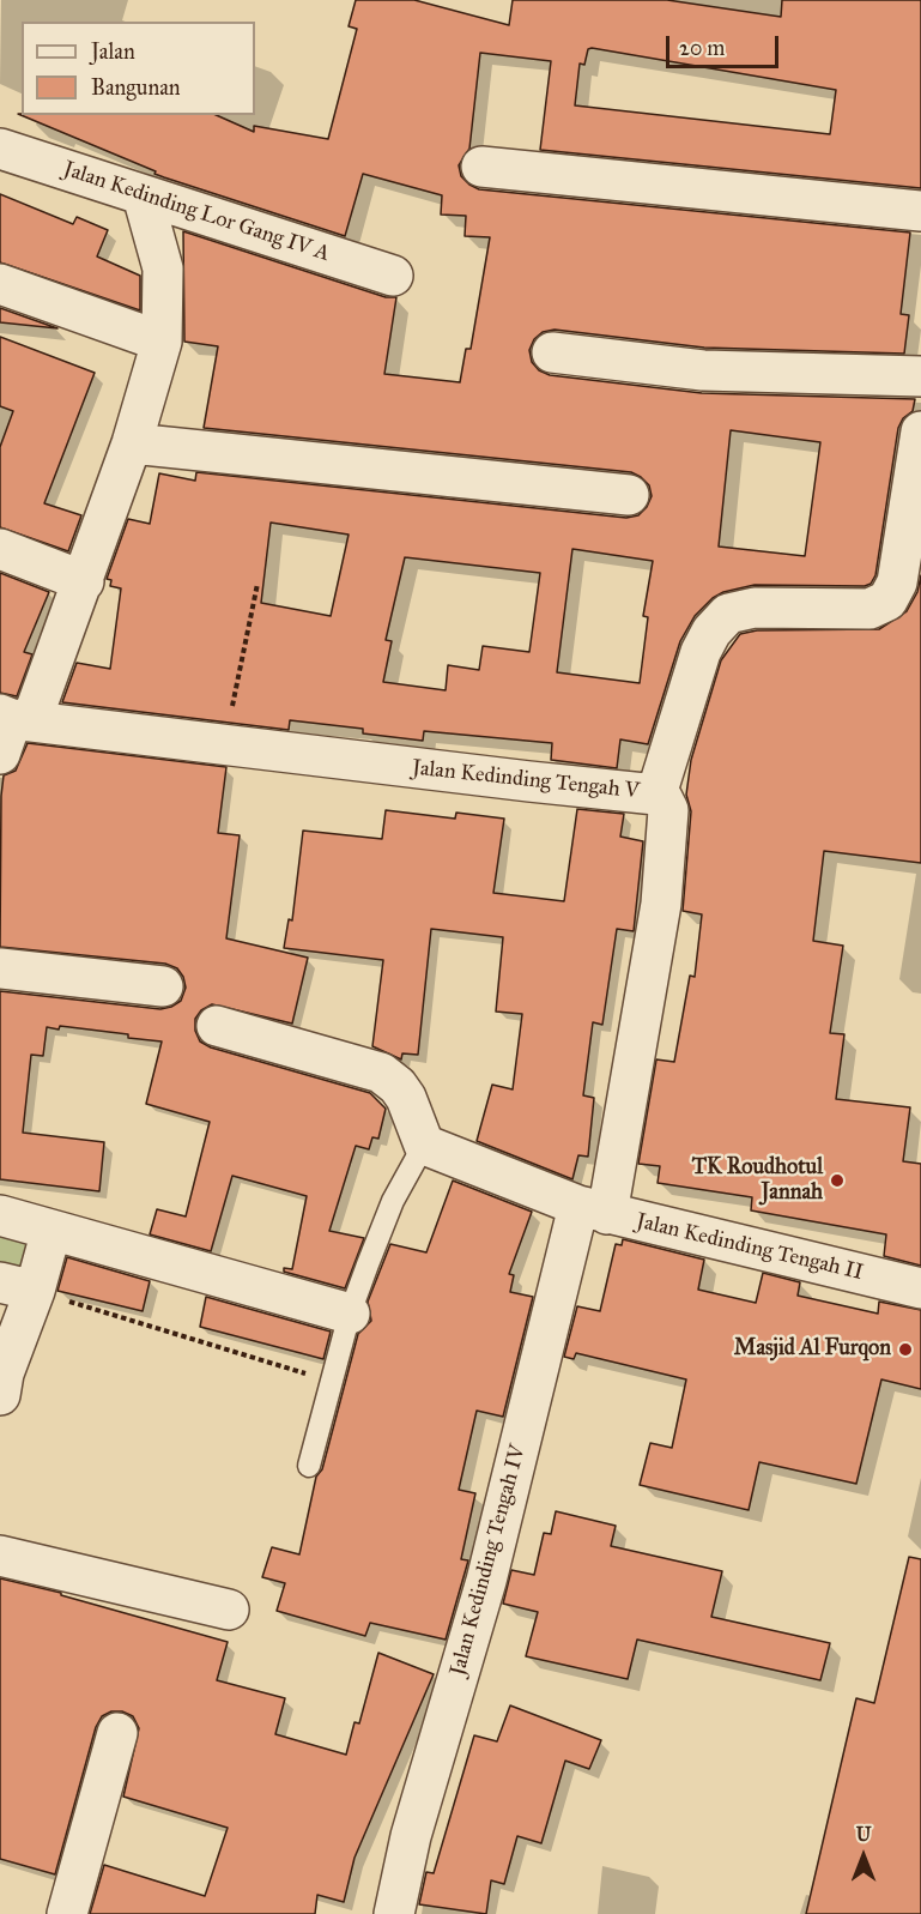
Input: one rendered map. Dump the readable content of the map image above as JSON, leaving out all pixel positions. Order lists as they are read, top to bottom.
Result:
{
  "streets": {
    "street": [
      "Jalan Kedinding Lor Gang IV A",
      "Jalan Kedinding Tengah V",
      "Jalan Kedinding Tengah II",
      "Jalan Kedinding Tengah IV"
    ]
  },
  "crossings": [
    ["Jalan Kedinding Tengah V", "Jalan Kedinding Tengah II"],
    ["Jalan Kedinding Tengah V", "Jalan Kedinding Tengah IV"],
    ["Jalan Kedinding Tengah II", "Jalan Kedinding Tengah IV"]
  ],
  "places": ["TK Roudhotul Jannah", "Masjid Al Furqon"],
  "legend": ["Jalan", "Bangunan"],
  "scale_bar": "20 m",
  "north": "top"
}
